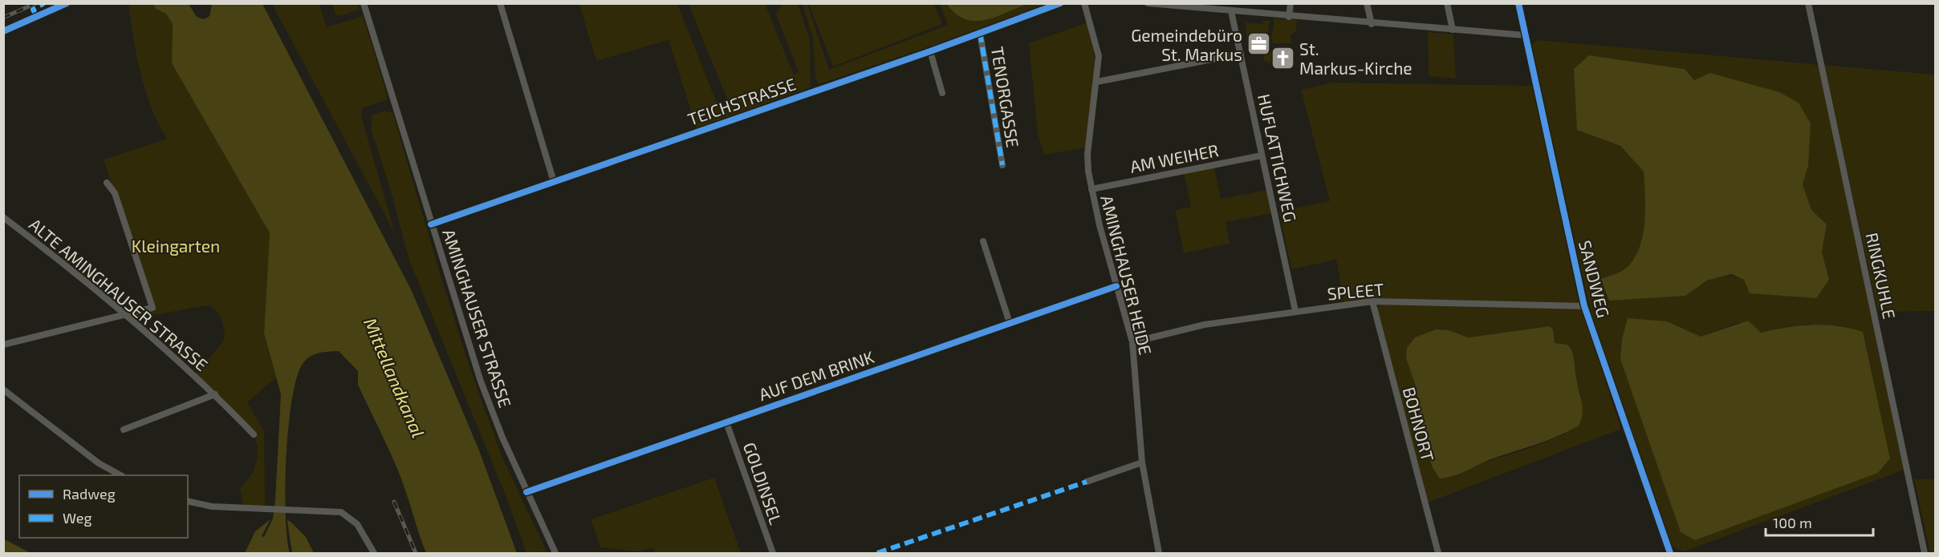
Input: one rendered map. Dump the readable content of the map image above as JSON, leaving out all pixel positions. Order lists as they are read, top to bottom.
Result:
{
  "streets": {
    "street": [
      "TENORGASSE",
      "TEICHSTRASSE",
      "AM WEIHER",
      "HUFLATTICHWEG",
      "AMINGHAUSER HEIDE",
      "RINGKUHLE",
      "SANDWEG",
      "SPLEET",
      "ALTE AMINGHAUSER STRASSE",
      "AMINGHAUSER STRASSE",
      "AUF DEM BRINK",
      "BOHNORT",
      "GOLDINSEL"
    ]
  },
  "crossings": [
    ["TENORGASSE", "TEICHSTRASSE"],
    ["TEICHSTRASSE", "AMINGHAUSER STRASSE"],
    ["AM WEIHER", "HUFLATTICHWEG"],
    ["AM WEIHER", "AMINGHAUSER HEIDE"],
    ["HUFLATTICHWEG", "SPLEET"],
    ["AMINGHAUSER HEIDE", "SPLEET"],
    ["AMINGHAUSER HEIDE", "AUF DEM BRINK"],
    ["SANDWEG", "SPLEET"],
    ["SPLEET", "BOHNORT"],
    ["AMINGHAUSER STRASSE", "AUF DEM BRINK"],
    ["AUF DEM BRINK", "GOLDINSEL"]
  ],
  "water": ["Mittellandkanal"],
  "parks": ["Kleingarten"],
  "places": {
    "office": ["Gemeindebüro St. Markus"],
    "church": ["St. Markus-Kirche"]
  },
  "legend": ["Radweg", "Weg"],
  "scale_bar": "100 m"
}
